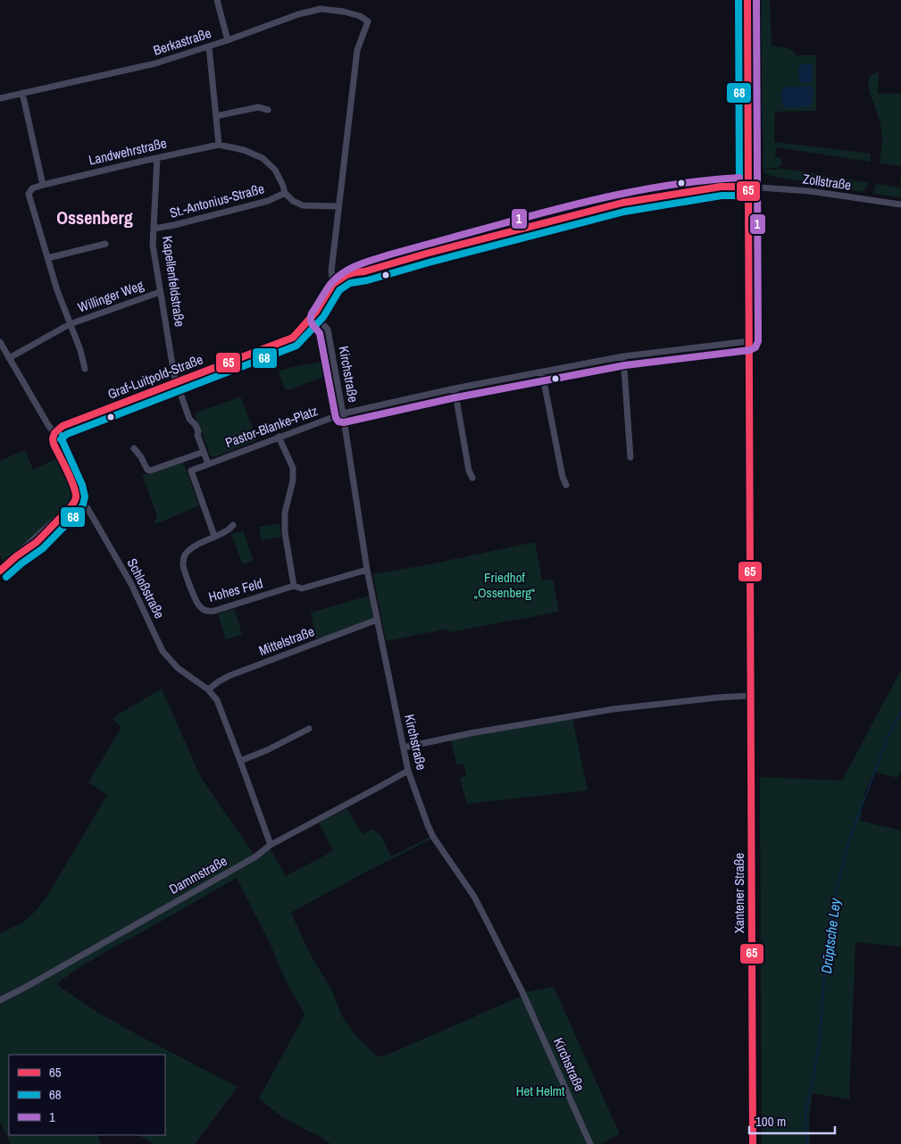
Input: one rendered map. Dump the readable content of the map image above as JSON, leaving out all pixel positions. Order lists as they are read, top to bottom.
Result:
{
  "streets": {
    "main road": ["Xantener Straße"],
    "street": [
      "Berkastraße",
      "Landwehrstraße",
      "Zollstraße",
      "St.-Antonius-Straße",
      "Kapellenfeldstraße",
      "Willinger Weg",
      "Kirchstraße",
      "Graf-Luitpold-Straße",
      "Pastor-Blanke-Platz",
      "Schloßstraße",
      "Hohes Feld",
      "Mittelstraße",
      "Dammstraße"
    ]
  },
  "crossings": [
    ["Landwehrstraße", "St.-Antonius-Straße"],
    ["Landwehrstraße", "Kapellenfeldstraße"],
    ["Zollstraße", "Graf-Luitpold-Straße"],
    ["Zollstraße", "Xantener Straße"],
    ["St.-Antonius-Straße", "Kapellenfeldstraße"],
    ["Kapellenfeldstraße", "Willinger Weg"],
    ["Kapellenfeldstraße", "Graf-Luitpold-Straße"],
    ["Kirchstraße", "Graf-Luitpold-Straße"],
    ["Kirchstraße", "Pastor-Blanke-Platz"],
    ["Kirchstraße", "Hohes Feld"],
    ["Kirchstraße", "Mittelstraße"],
    ["Kirchstraße", "Dammstraße"],
    ["Graf-Luitpold-Straße", "Xantener Straße"],
    ["Pastor-Blanke-Platz", "Hohes Feld"],
    ["Pastor-Blanke-Platz", "Xantener Straße"],
    ["Schloßstraße", "Mittelstraße"],
    ["Schloßstraße", "Dammstraße"]
  ],
  "districts": ["Ossenberg"],
  "water": ["Drüptsche Ley"],
  "parks": ["Friedhof „Ossenberg“", "Het Helmt"],
  "lines": ["transit line 65", "transit line 68", "transit line 1"],
  "legend": ["65", "68", "1"],
  "scale_bar": "100 m"
}
